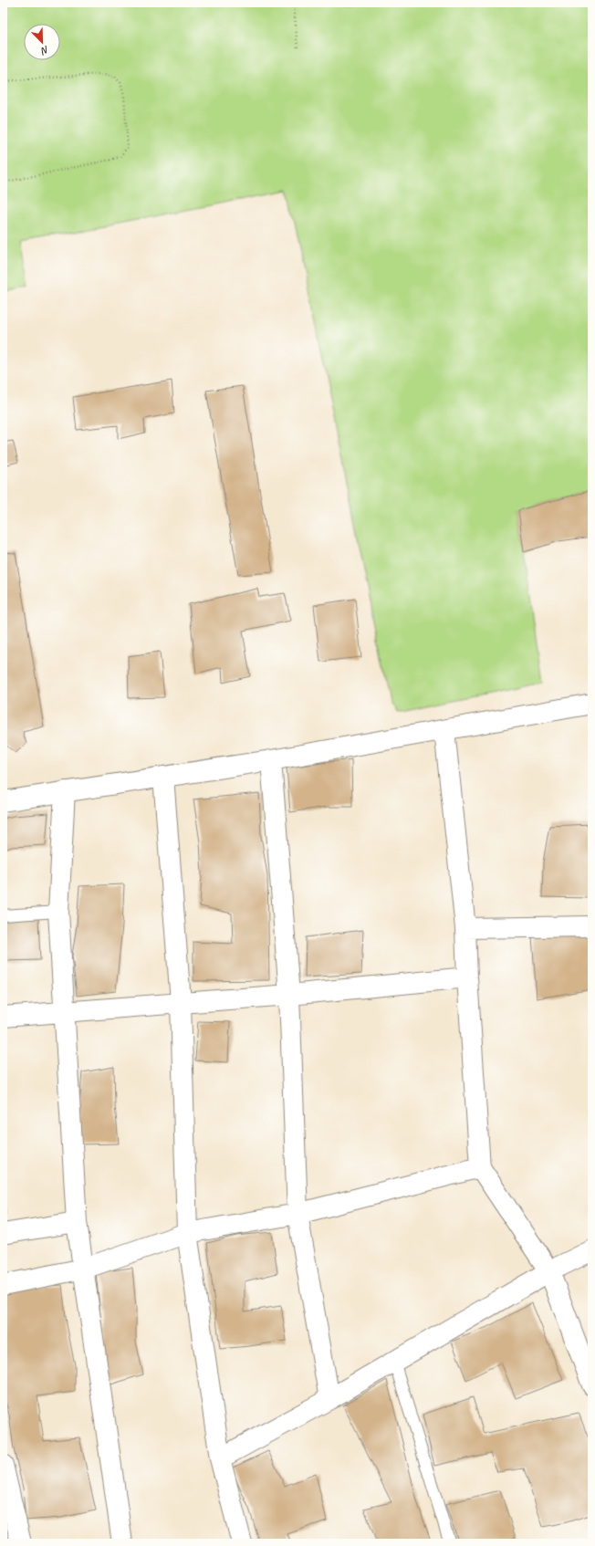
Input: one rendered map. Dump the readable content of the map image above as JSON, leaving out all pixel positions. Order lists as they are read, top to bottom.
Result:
{
  "north": "bottom right"
}
